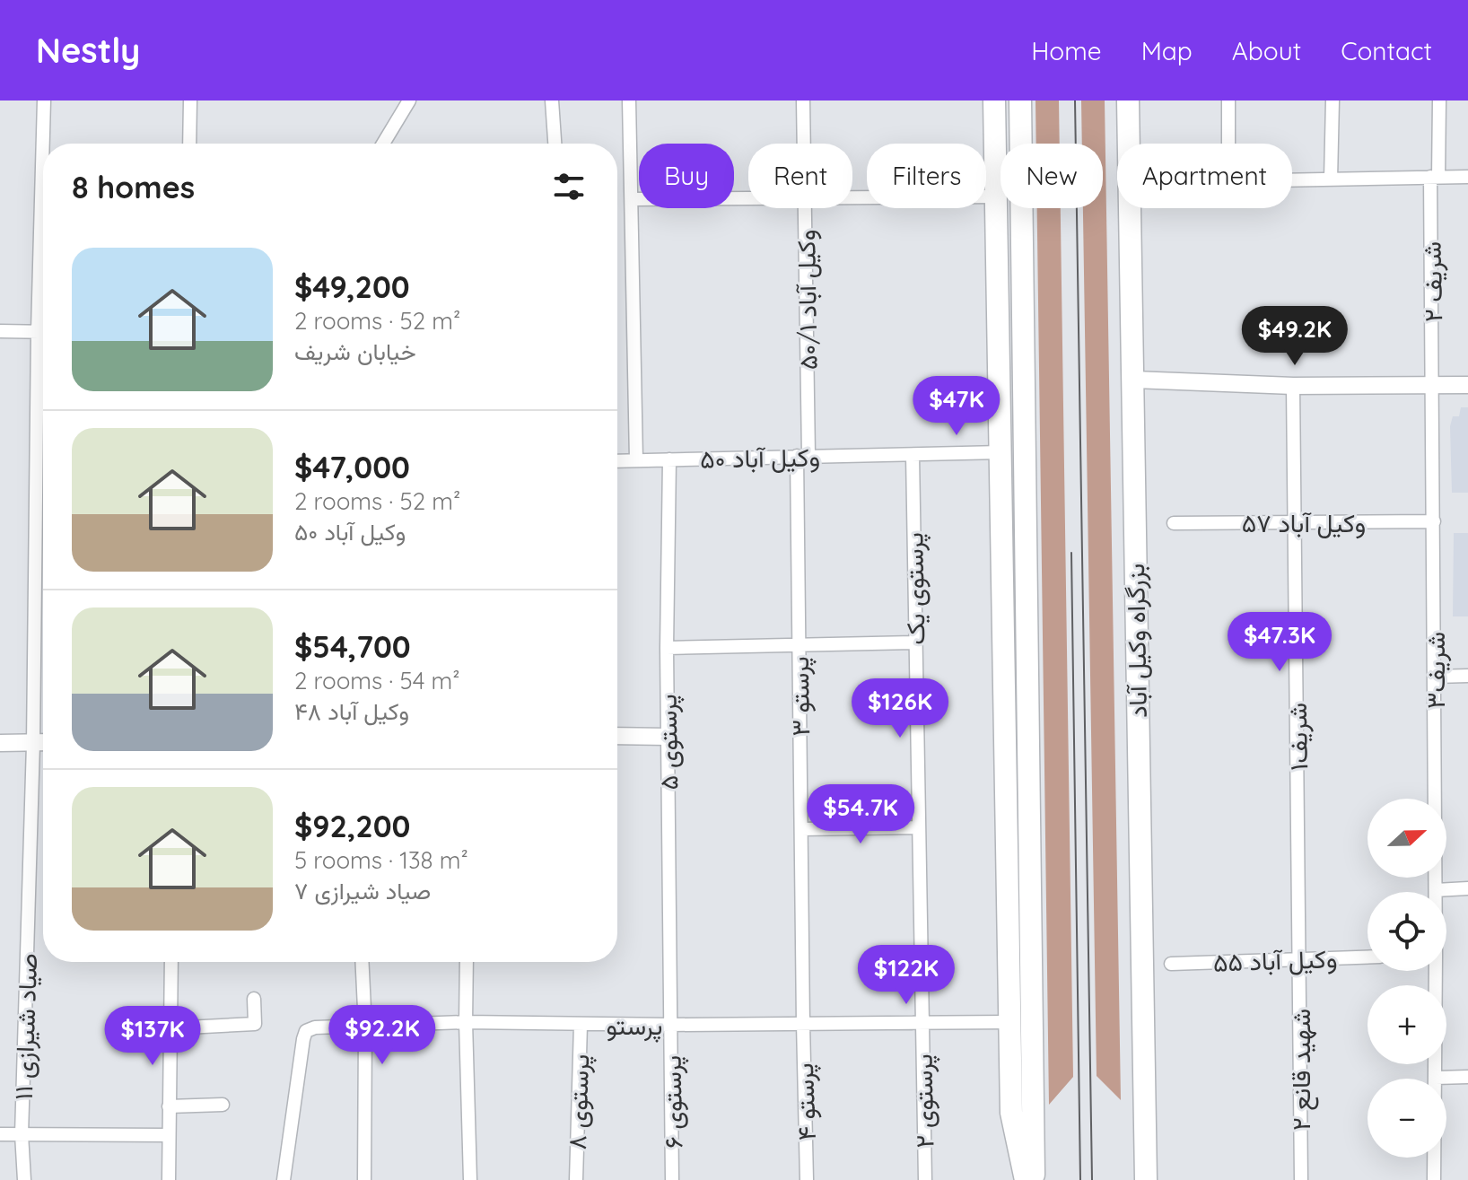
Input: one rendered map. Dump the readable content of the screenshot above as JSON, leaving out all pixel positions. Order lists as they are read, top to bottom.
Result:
{
  "streets": {
    "highway": ["بزرگراه وکیل آباد"],
    "street": [
      "شریف ۲",
      "وکیل آباد ۵۰/۱",
      "۵۰ وکیل آباد",
      "۵۷ وکیل آباد",
      "پرستوی یک",
      "شریف٣",
      "پرستو ۳",
      "شریف١",
      "پرستوی ۵",
      "۵۵ وکیل آباد",
      "پرستو",
      "صیاد شیرازی ۱۱",
      "شهید قانع ۲",
      "پرستوی ۲",
      "پرستوی ۸",
      "پرستوی ۶",
      "پرستو ۴"
    ]
  },
  "crossings": [
    ["شریف ۲", "شریف٣"],
    ["وکیل آباد ۵۰/۱", "۵۰ وکیل آباد"],
    ["وکیل آباد ۵۰/۱", "پرستو ۳"],
    ["۵۰ وکیل آباد", "پرستوی یک"],
    ["۵۰ وکیل آباد", "پرستو ۳"],
    ["۵۰ وکیل آباد", "پرستوی ۵"],
    ["۵۷ وکیل آباد", "شریف٣"],
    ["۵۷ وکیل آباد", "شریف١"],
    ["پرستوی یک", "پرستو"],
    ["پرستوی یک", "پرستوی ۲"],
    ["پرستو ۳", "پرستو"],
    ["پرستو ۳", "پرستو ۴"],
    ["شریف١", "۵۵ وکیل آباد"],
    ["شریف١", "شهید قانع ۲"],
    ["پرستوی ۵", "پرستو"],
    ["پرستوی ۵", "پرستوی ۶"],
    ["۵۵ وکیل آباد", "شهید قانع ۲"],
    ["پرستو", "پرستوی ۲"],
    ["پرستو", "پرستوی ۸"],
    ["پرستو", "پرستوی ۶"],
    ["پرستو", "پرستو ۴"]
  ],
  "north": "right",
  "page": {
    "header": "Nestly",
    "nav": [
      "Home",
      "Map",
      "About",
      "Contact"
    ],
    "chip": [
      "Buy",
      "Rent",
      "Filters",
      "New",
      "Apartment"
    ],
    "heading": "8 homes",
    "list": [
      {
        "name": "$49,200",
        "note": "2 rooms · 52 m² · خیابان شریف"
      },
      {
        "name": "$47,000",
        "note": "2 rooms · 52 m² · وکیل آباد ۵۰"
      },
      {
        "name": "$54,700",
        "note": "2 rooms · 54 m² · ۴۸ وکیل آباد"
      },
      {
        "name": "$92,200",
        "note": "5 rooms · 138 m² · صیاد شیرازی ۷"
      }
    ],
    "price": [
      "$49.2K",
      "$47K",
      "$47.3K",
      "$126K",
      "$54.7K",
      "$122K",
      "$92.2K",
      "$137K"
    ],
    "map_buttons": ["+", "−"]
  }
}
